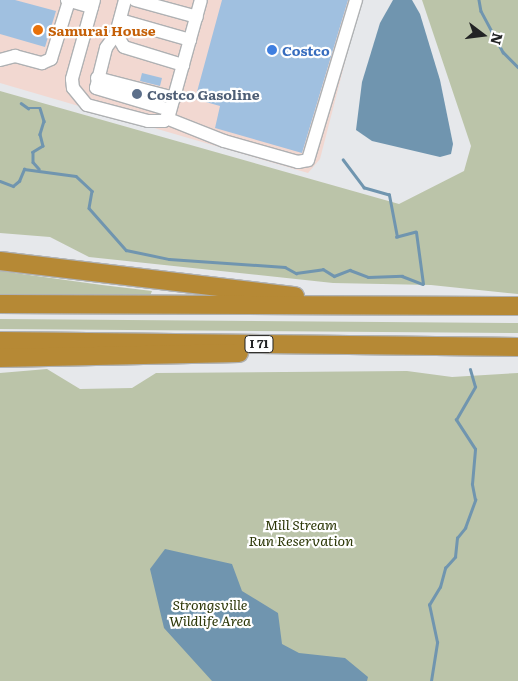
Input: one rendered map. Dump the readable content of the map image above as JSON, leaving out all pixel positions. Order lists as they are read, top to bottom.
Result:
{
  "streets": {
    "highway": ["I 71"]
  },
  "parks": ["Mill Stream Run Reservation", "Strongsville Wildlife Area"],
  "places": ["Samurai House", "Costco", "Costco Gasoline"],
  "north": "right"
}
